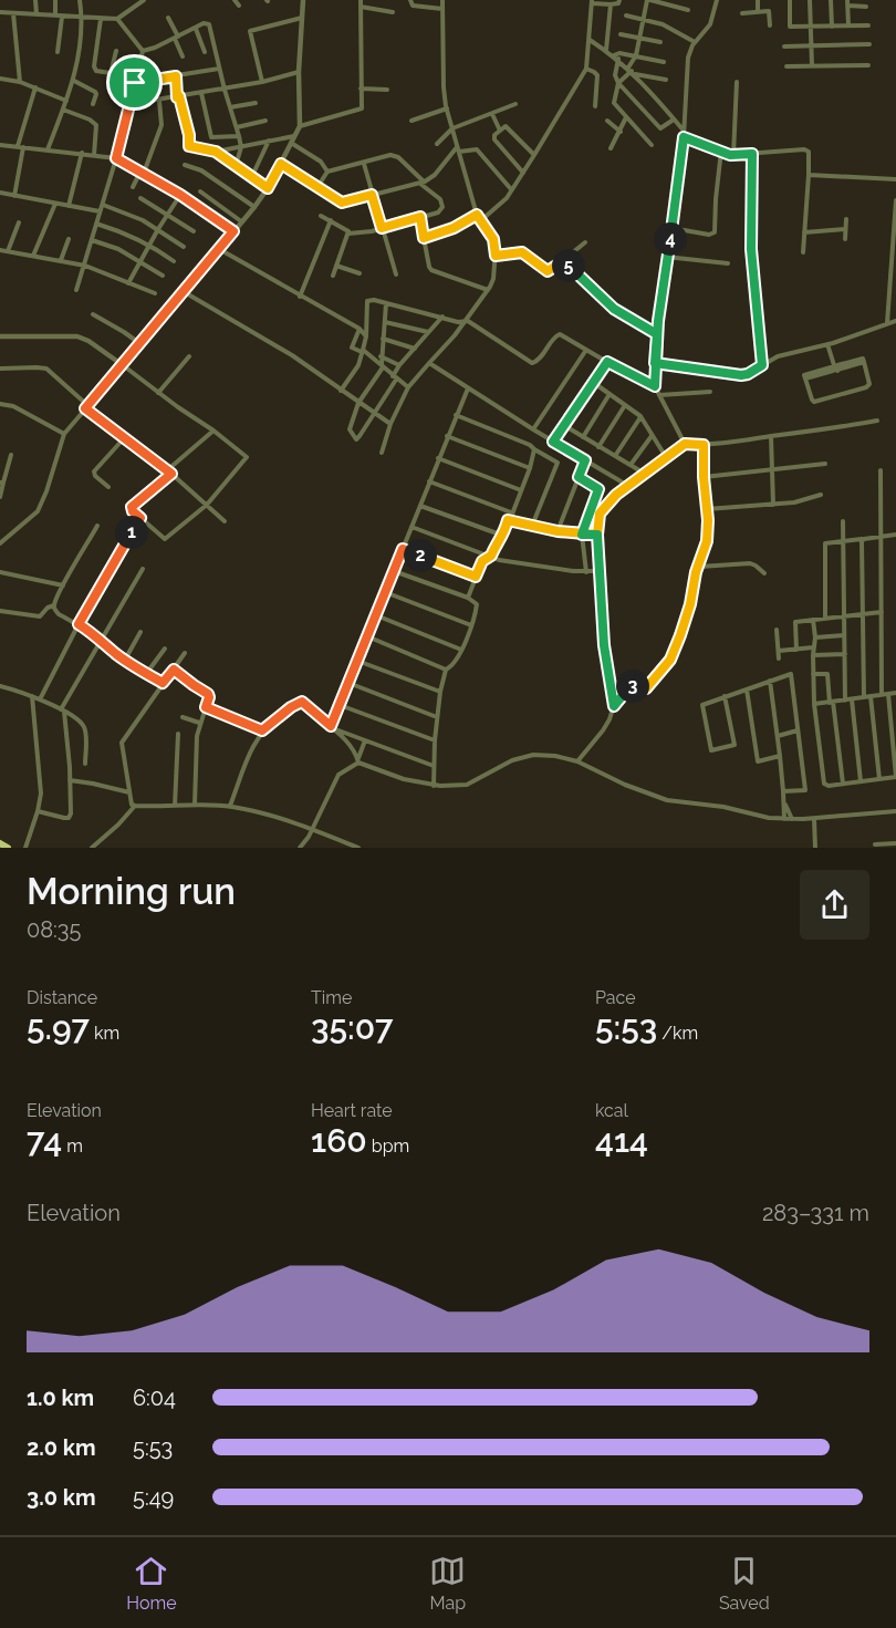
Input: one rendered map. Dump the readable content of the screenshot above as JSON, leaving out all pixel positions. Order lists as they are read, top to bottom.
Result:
{
  "page": {
    "pins": [
      "4",
      "5",
      "1",
      "2",
      "3"
    ],
    "heading": ["Morning run", "08:35"],
    "stats": [
      ["Distance", "5.97 km"],
      ["Time", "35:07"],
      ["Pace", "5:53 /km"],
      ["Elevation", "74 m"],
      ["Heart rate", "160 bpm"],
      ["kcal", "414"]
    ],
    "chart": ["Elevation", "283–331 m"],
    "list": [
      {
        "name": "1.0 km",
        "note": "6:04"
      },
      {
        "name": "2.0 km",
        "note": "5:53"
      },
      {
        "name": "3.0 km",
        "note": "5:49"
      }
    ],
    "tabs": ["Home", "Map", "Saved"]
  }
}
